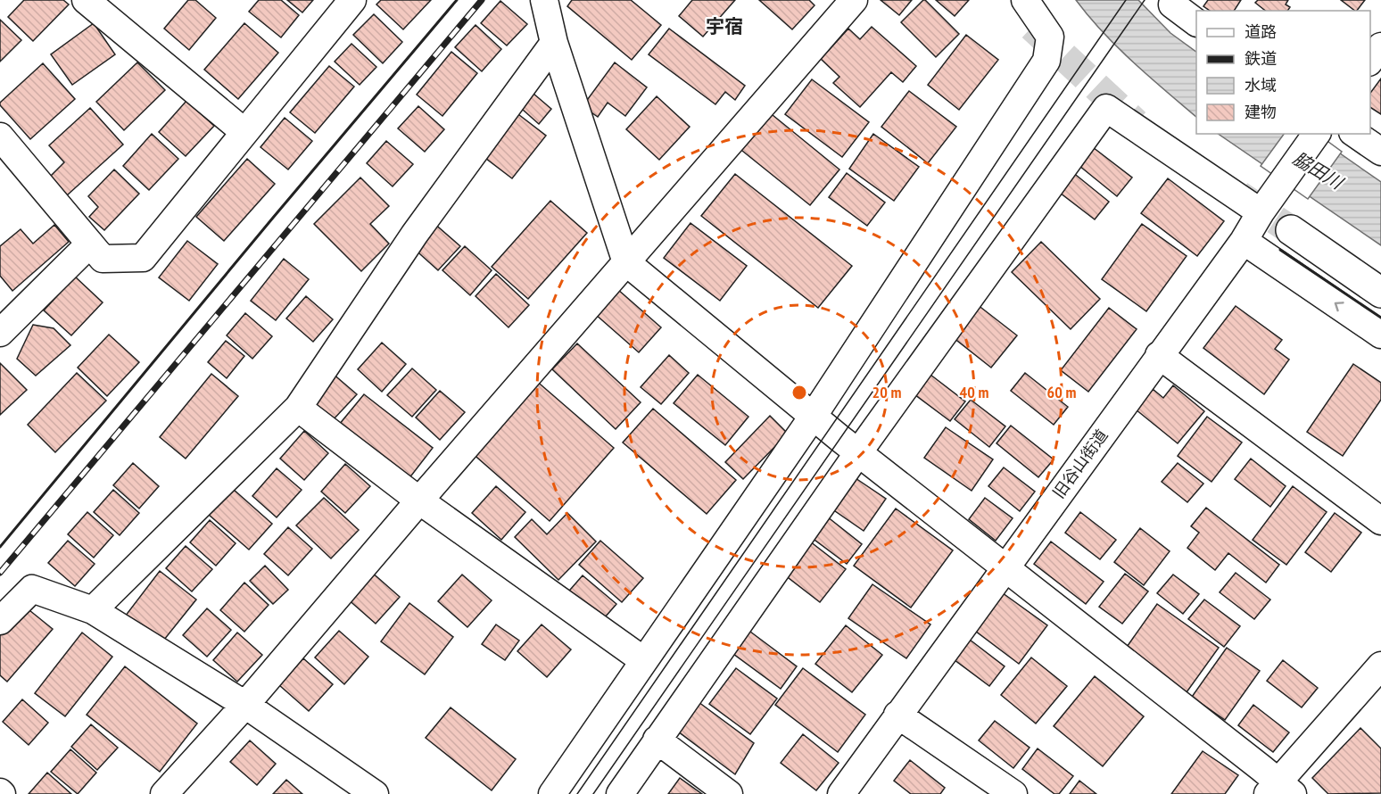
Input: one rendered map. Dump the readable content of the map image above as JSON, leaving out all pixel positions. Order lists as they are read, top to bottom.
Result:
{
  "streets": {
    "street": ["旧谷山街道"]
  },
  "districts": ["宇宿"],
  "water": ["脇田川"],
  "legend": [
    "道路",
    "鉄道",
    "水域",
    "建物"
  ],
  "rings": ["20 m", "40 m", "60 m"]
}
